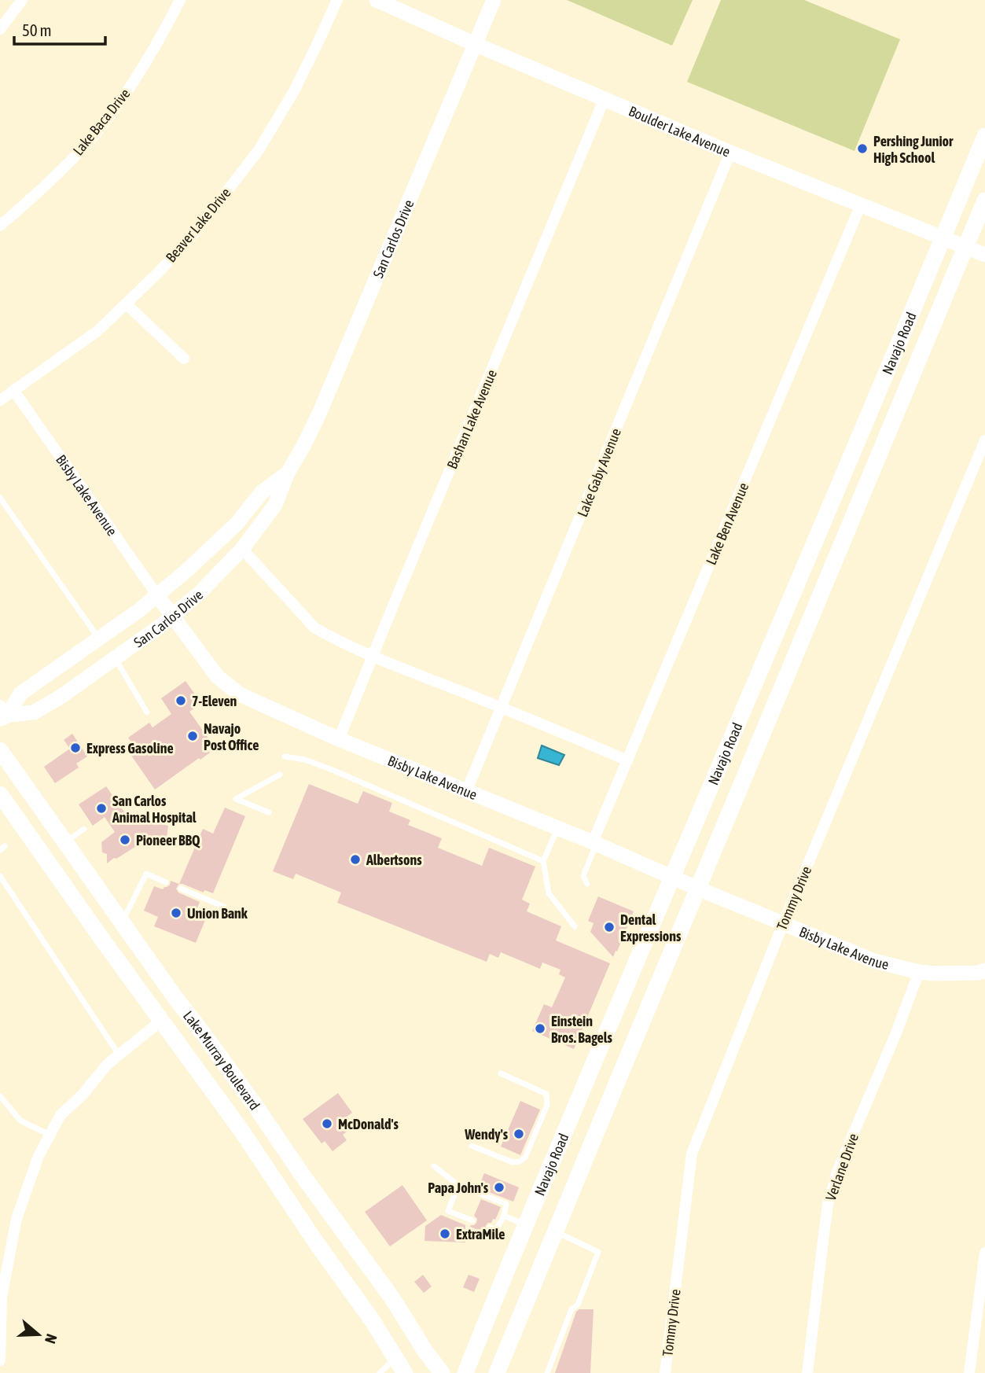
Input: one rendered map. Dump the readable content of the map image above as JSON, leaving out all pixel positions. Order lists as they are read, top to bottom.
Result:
{
  "streets": {
    "main road": ["Navajo Road", "Lake Murray Boulevard"],
    "street": [
      "Lake Baca Drive",
      "Boulder Lake Avenue",
      "Beaver Lake Drive",
      "San Carlos Drive",
      "Bashan Lake Avenue",
      "Lake Gaby Avenue",
      "Bisby Lake Avenue",
      "Lake Ben Avenue",
      "Tommy Drive",
      "Verlane Drive"
    ]
  },
  "crossings": [
    ["Boulder Lake Avenue", "San Carlos Drive"],
    ["Boulder Lake Avenue", "Navajo Road"],
    ["Boulder Lake Avenue", "Bashan Lake Avenue"],
    ["Boulder Lake Avenue", "Lake Gaby Avenue"],
    ["Boulder Lake Avenue", "Lake Ben Avenue"],
    ["Beaver Lake Drive", "Bisby Lake Avenue"],
    ["San Carlos Drive", "Bisby Lake Avenue"],
    ["Navajo Road", "Bisby Lake Avenue"],
    ["Bashan Lake Avenue", "Bisby Lake Avenue"],
    ["Lake Gaby Avenue", "Bisby Lake Avenue"],
    ["Bisby Lake Avenue", "Lake Ben Avenue"],
    ["Bisby Lake Avenue", "Tommy Drive"],
    ["Bisby Lake Avenue", "Verlane Drive"]
  ],
  "places": [
    "Pershing Junior High School",
    "7-Eleven",
    "Navajo Post Office",
    "Express Gasoline",
    "San Carlos Animal Hospital",
    "Pioneer BBQ",
    "Albertsons",
    "Union Bank",
    "Dental Expressions",
    "Einstein Bros. Bagels",
    "McDonald's",
    "Wendy's",
    "Papa John's",
    "ExtraMile"
  ],
  "scale_bar": "50 m",
  "north": "right"
}
